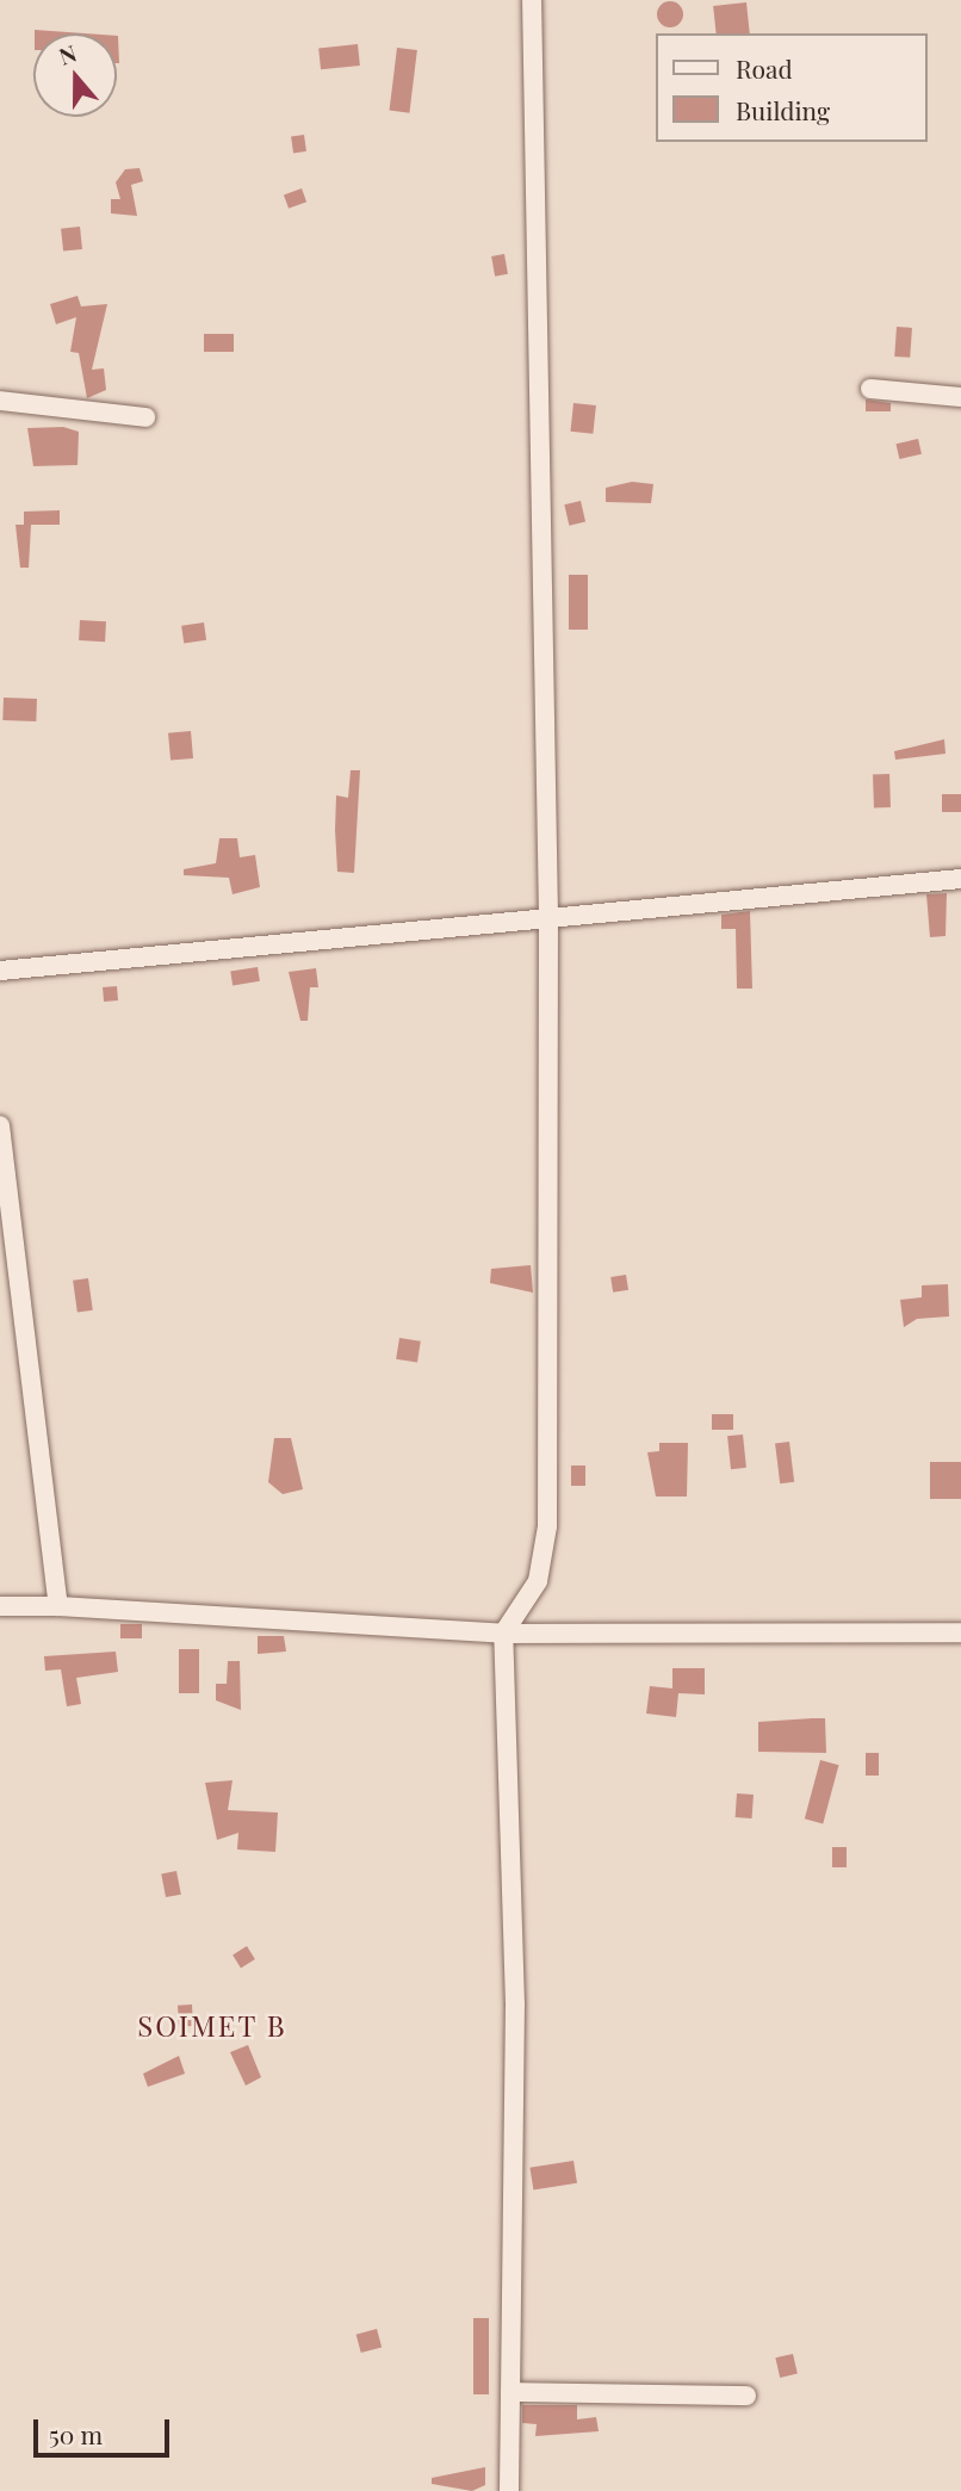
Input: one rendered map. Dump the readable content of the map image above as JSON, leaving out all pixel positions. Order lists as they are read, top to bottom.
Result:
{
  "districts": ["SOIMET B"],
  "legend": ["Road", "Building"],
  "scale_bar": "50 m",
  "north": "top"
}
